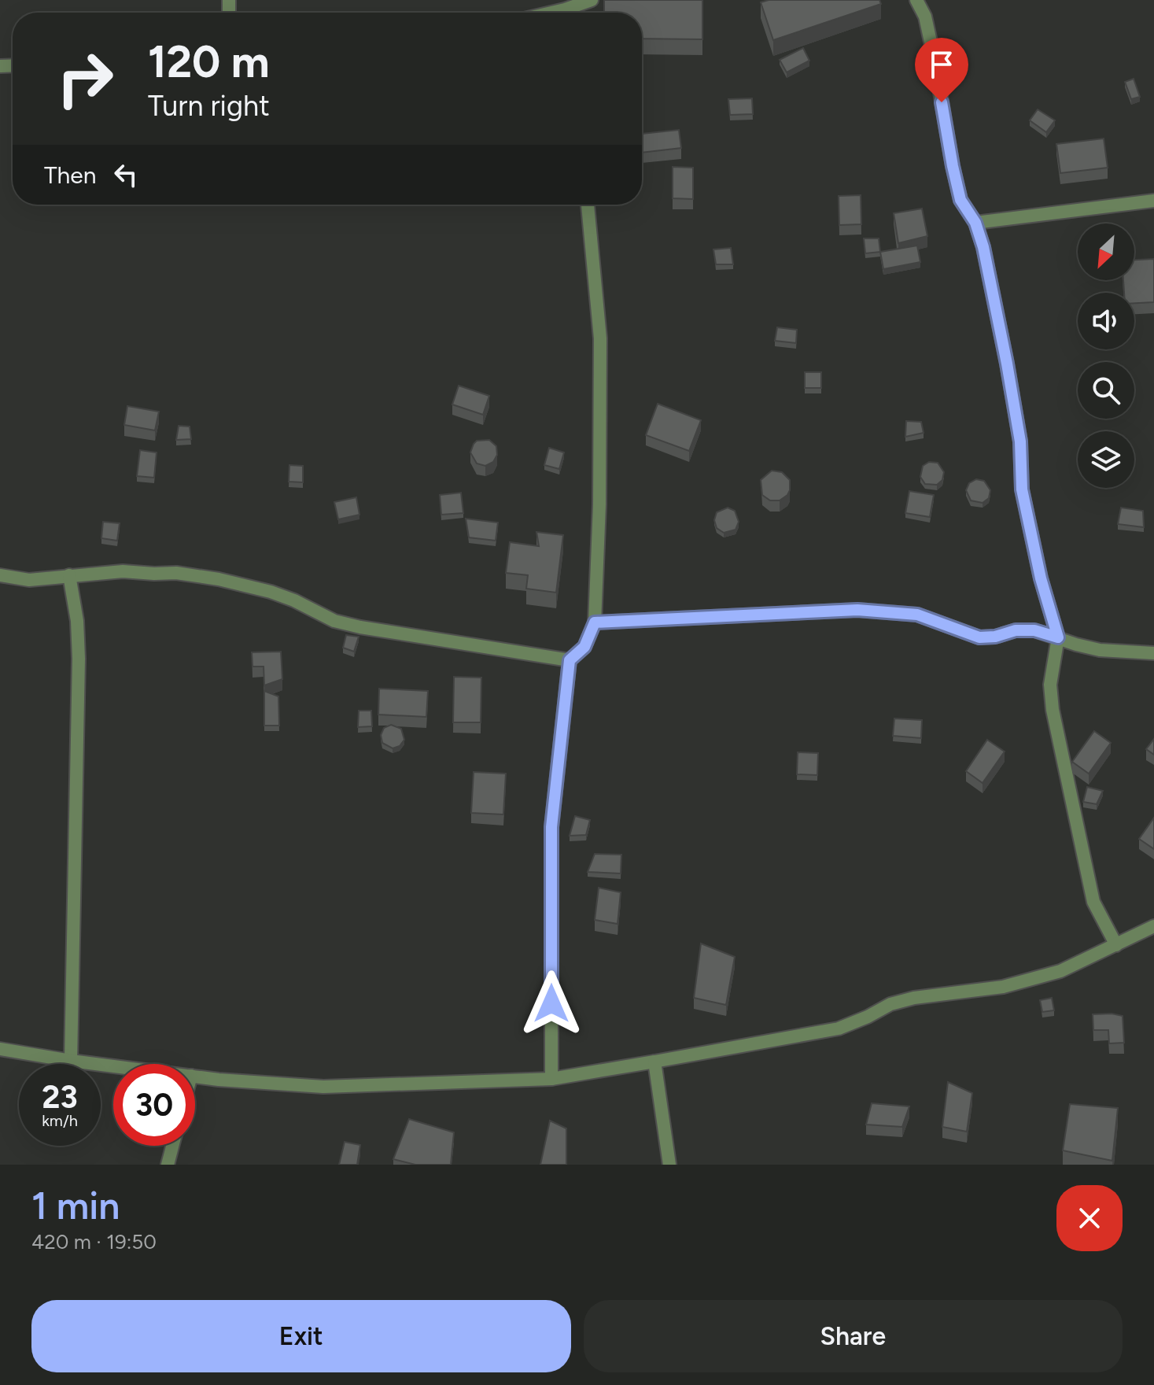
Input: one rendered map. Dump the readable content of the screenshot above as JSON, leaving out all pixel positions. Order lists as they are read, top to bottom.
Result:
{
  "north": "bottom left",
  "page": {
    "turn": ["120 m", "Turn right"],
    "then": "Then",
    "speed": "23 km/h",
    "limit": "30",
    "heading": ["1 min", "420 m · 19:50"],
    "buttons": ["Exit", "Share"]
  }
}
